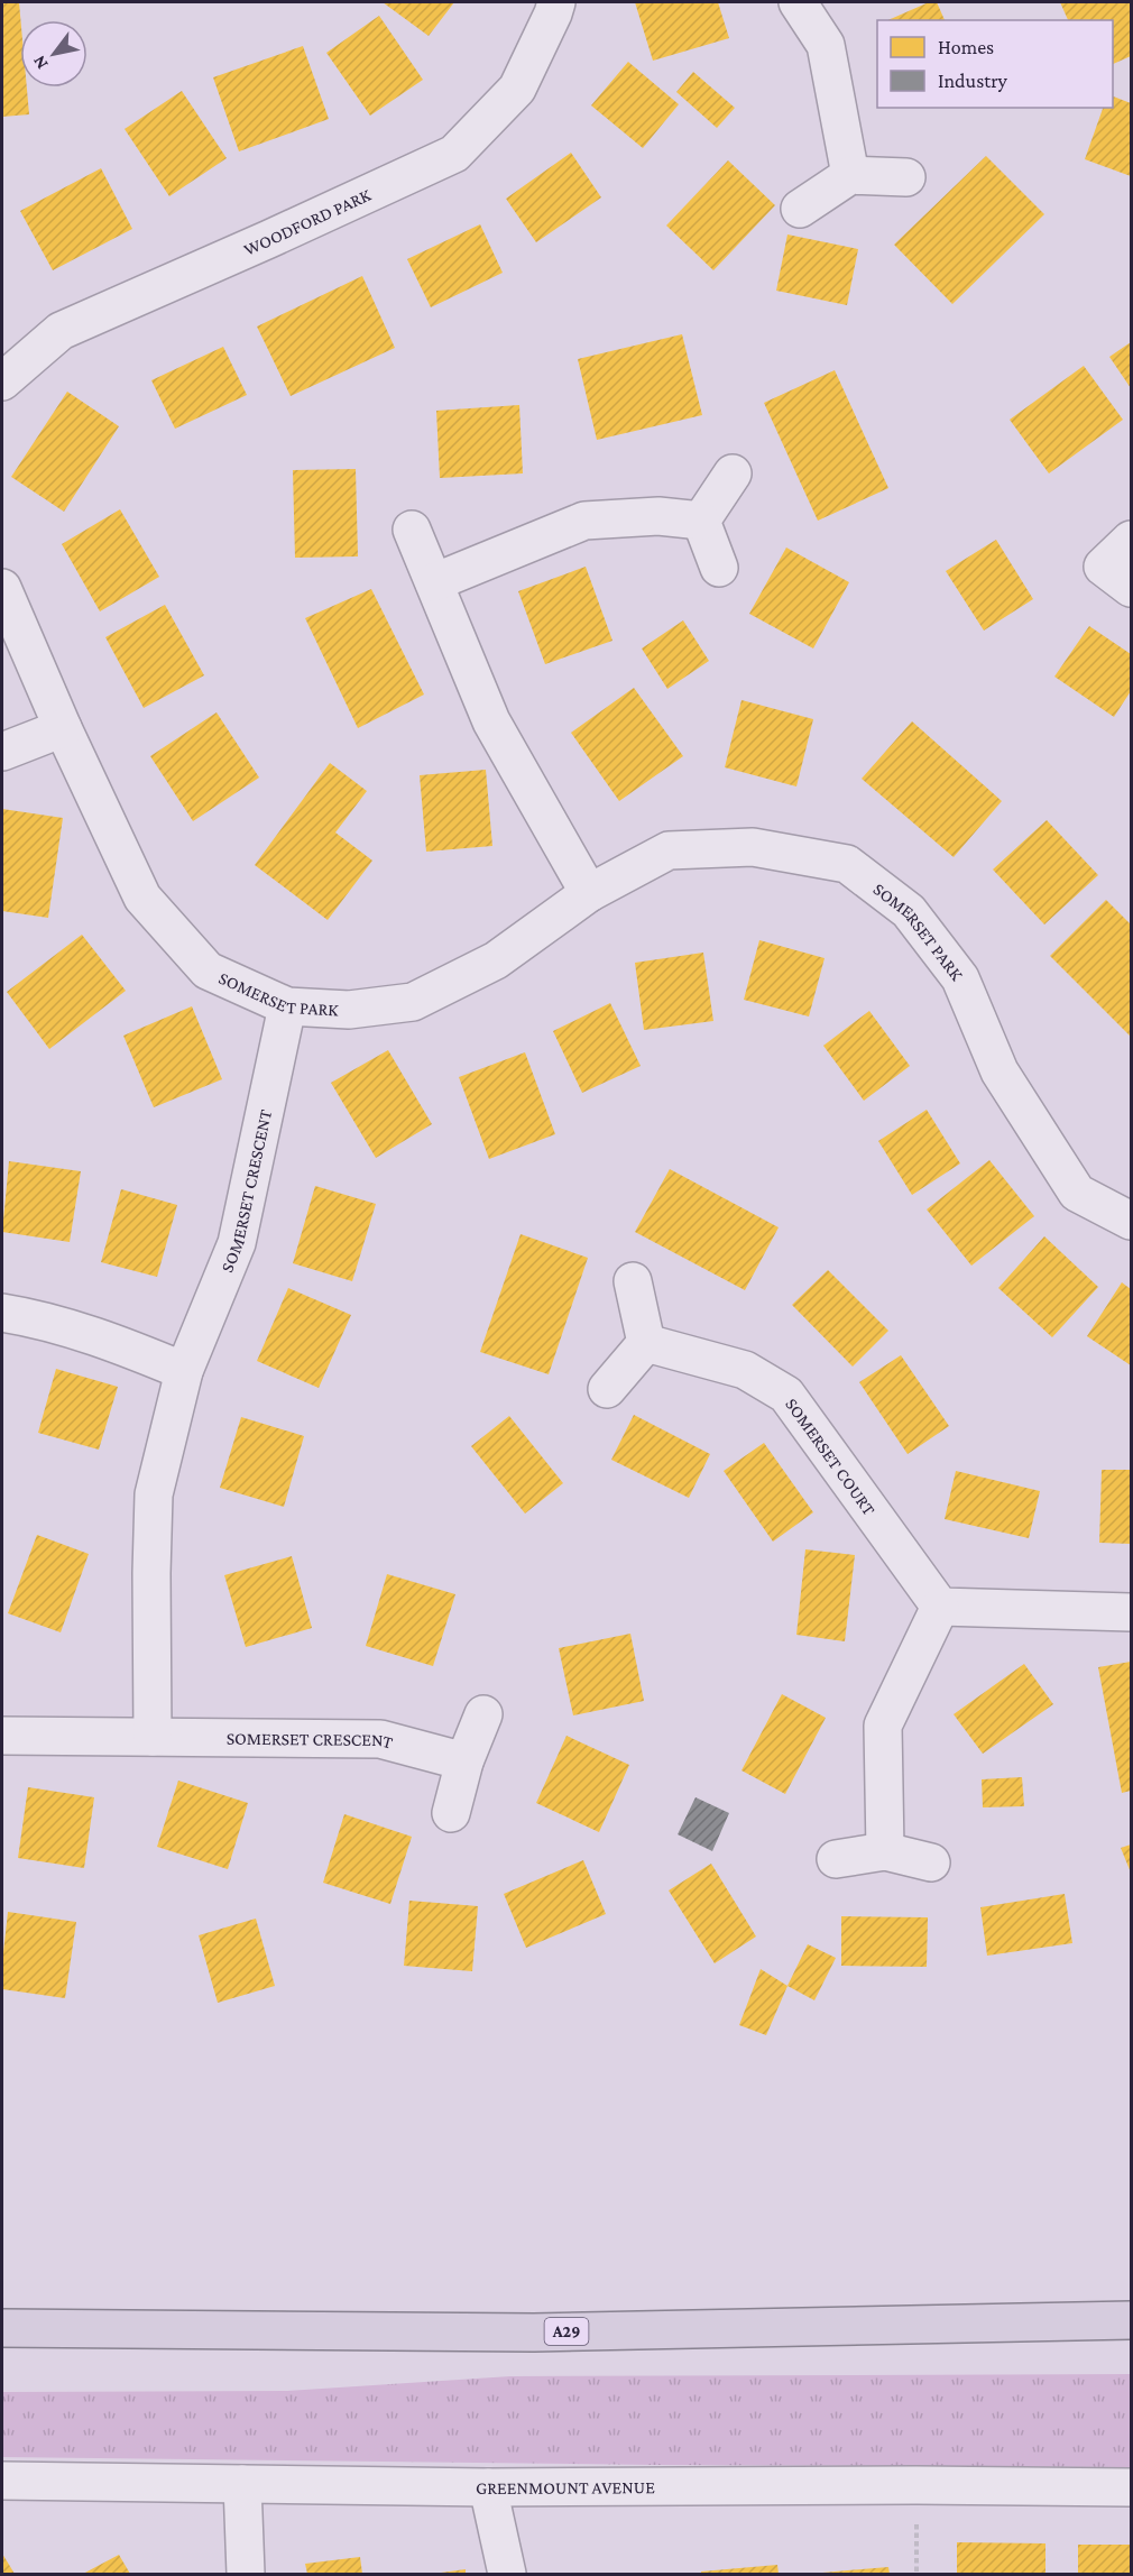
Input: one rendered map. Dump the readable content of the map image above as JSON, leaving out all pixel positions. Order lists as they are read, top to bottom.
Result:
{
  "streets": {
    "highway": ["A29"],
    "street": [
      "WOODFORD PARK",
      "SOMERSET PARK",
      "SOMERSET CRESCENT",
      "SOMERSET COURT",
      "GREENMOUNT AVENUE"
    ]
  },
  "crossings": [
    ["SOMERSET PARK", "SOMERSET CRESCENT"]
  ],
  "legend": ["Homes", "Industry"],
  "north": "bottom left"
}
